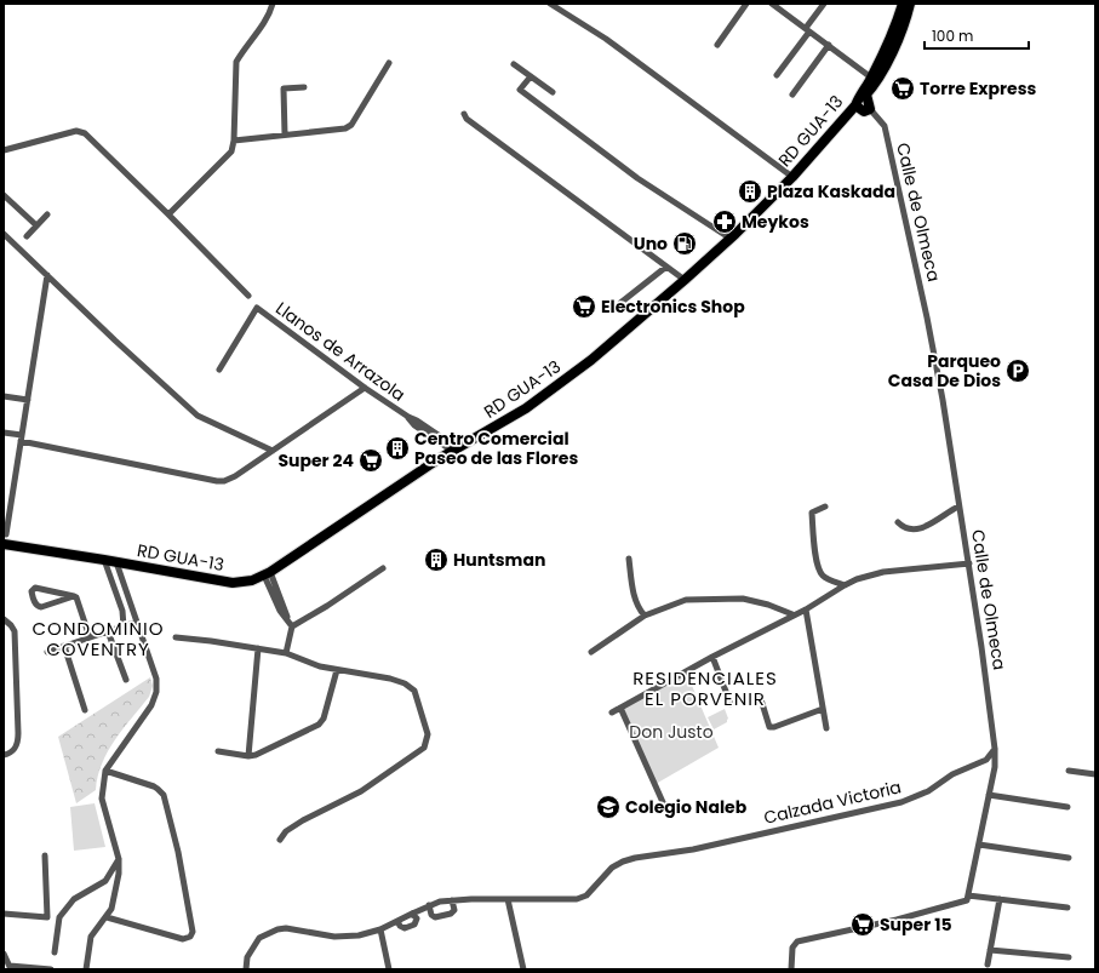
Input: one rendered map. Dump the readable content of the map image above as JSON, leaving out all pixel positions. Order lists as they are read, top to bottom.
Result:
{
  "streets": {
    "main road": ["RD GUA-13"],
    "street": ["Calle de Olmeca", "Llanos de Arrazola", "Calzada Victoria"]
  },
  "crossings": [
    ["RD GUA-13", "Calle de Olmeca"],
    ["RD GUA-13", "Llanos de Arrazola"],
    ["Calle de Olmeca", "Calzada Victoria"]
  ],
  "districts": ["CONDOMINIO COVENTRY", "RESIDENCIALES EL PORVENIR"],
  "parks": ["Don Justo"],
  "places": {
    "supermarket": [
      "Torre Express",
      "Electronics Shop",
      "Super 24",
      "Super 15"
    ],
    "building": ["Plaza Kaskada", "Centro Comercial Paseo de las Flores", "Huntsman"],
    "pharmacy": ["Meykos"],
    "fuel station": ["Uno"],
    "parking": ["Parqueo Casa De Dios"],
    "school or university": ["Colegio Naleb"]
  },
  "scale_bar": "100 m"
}
